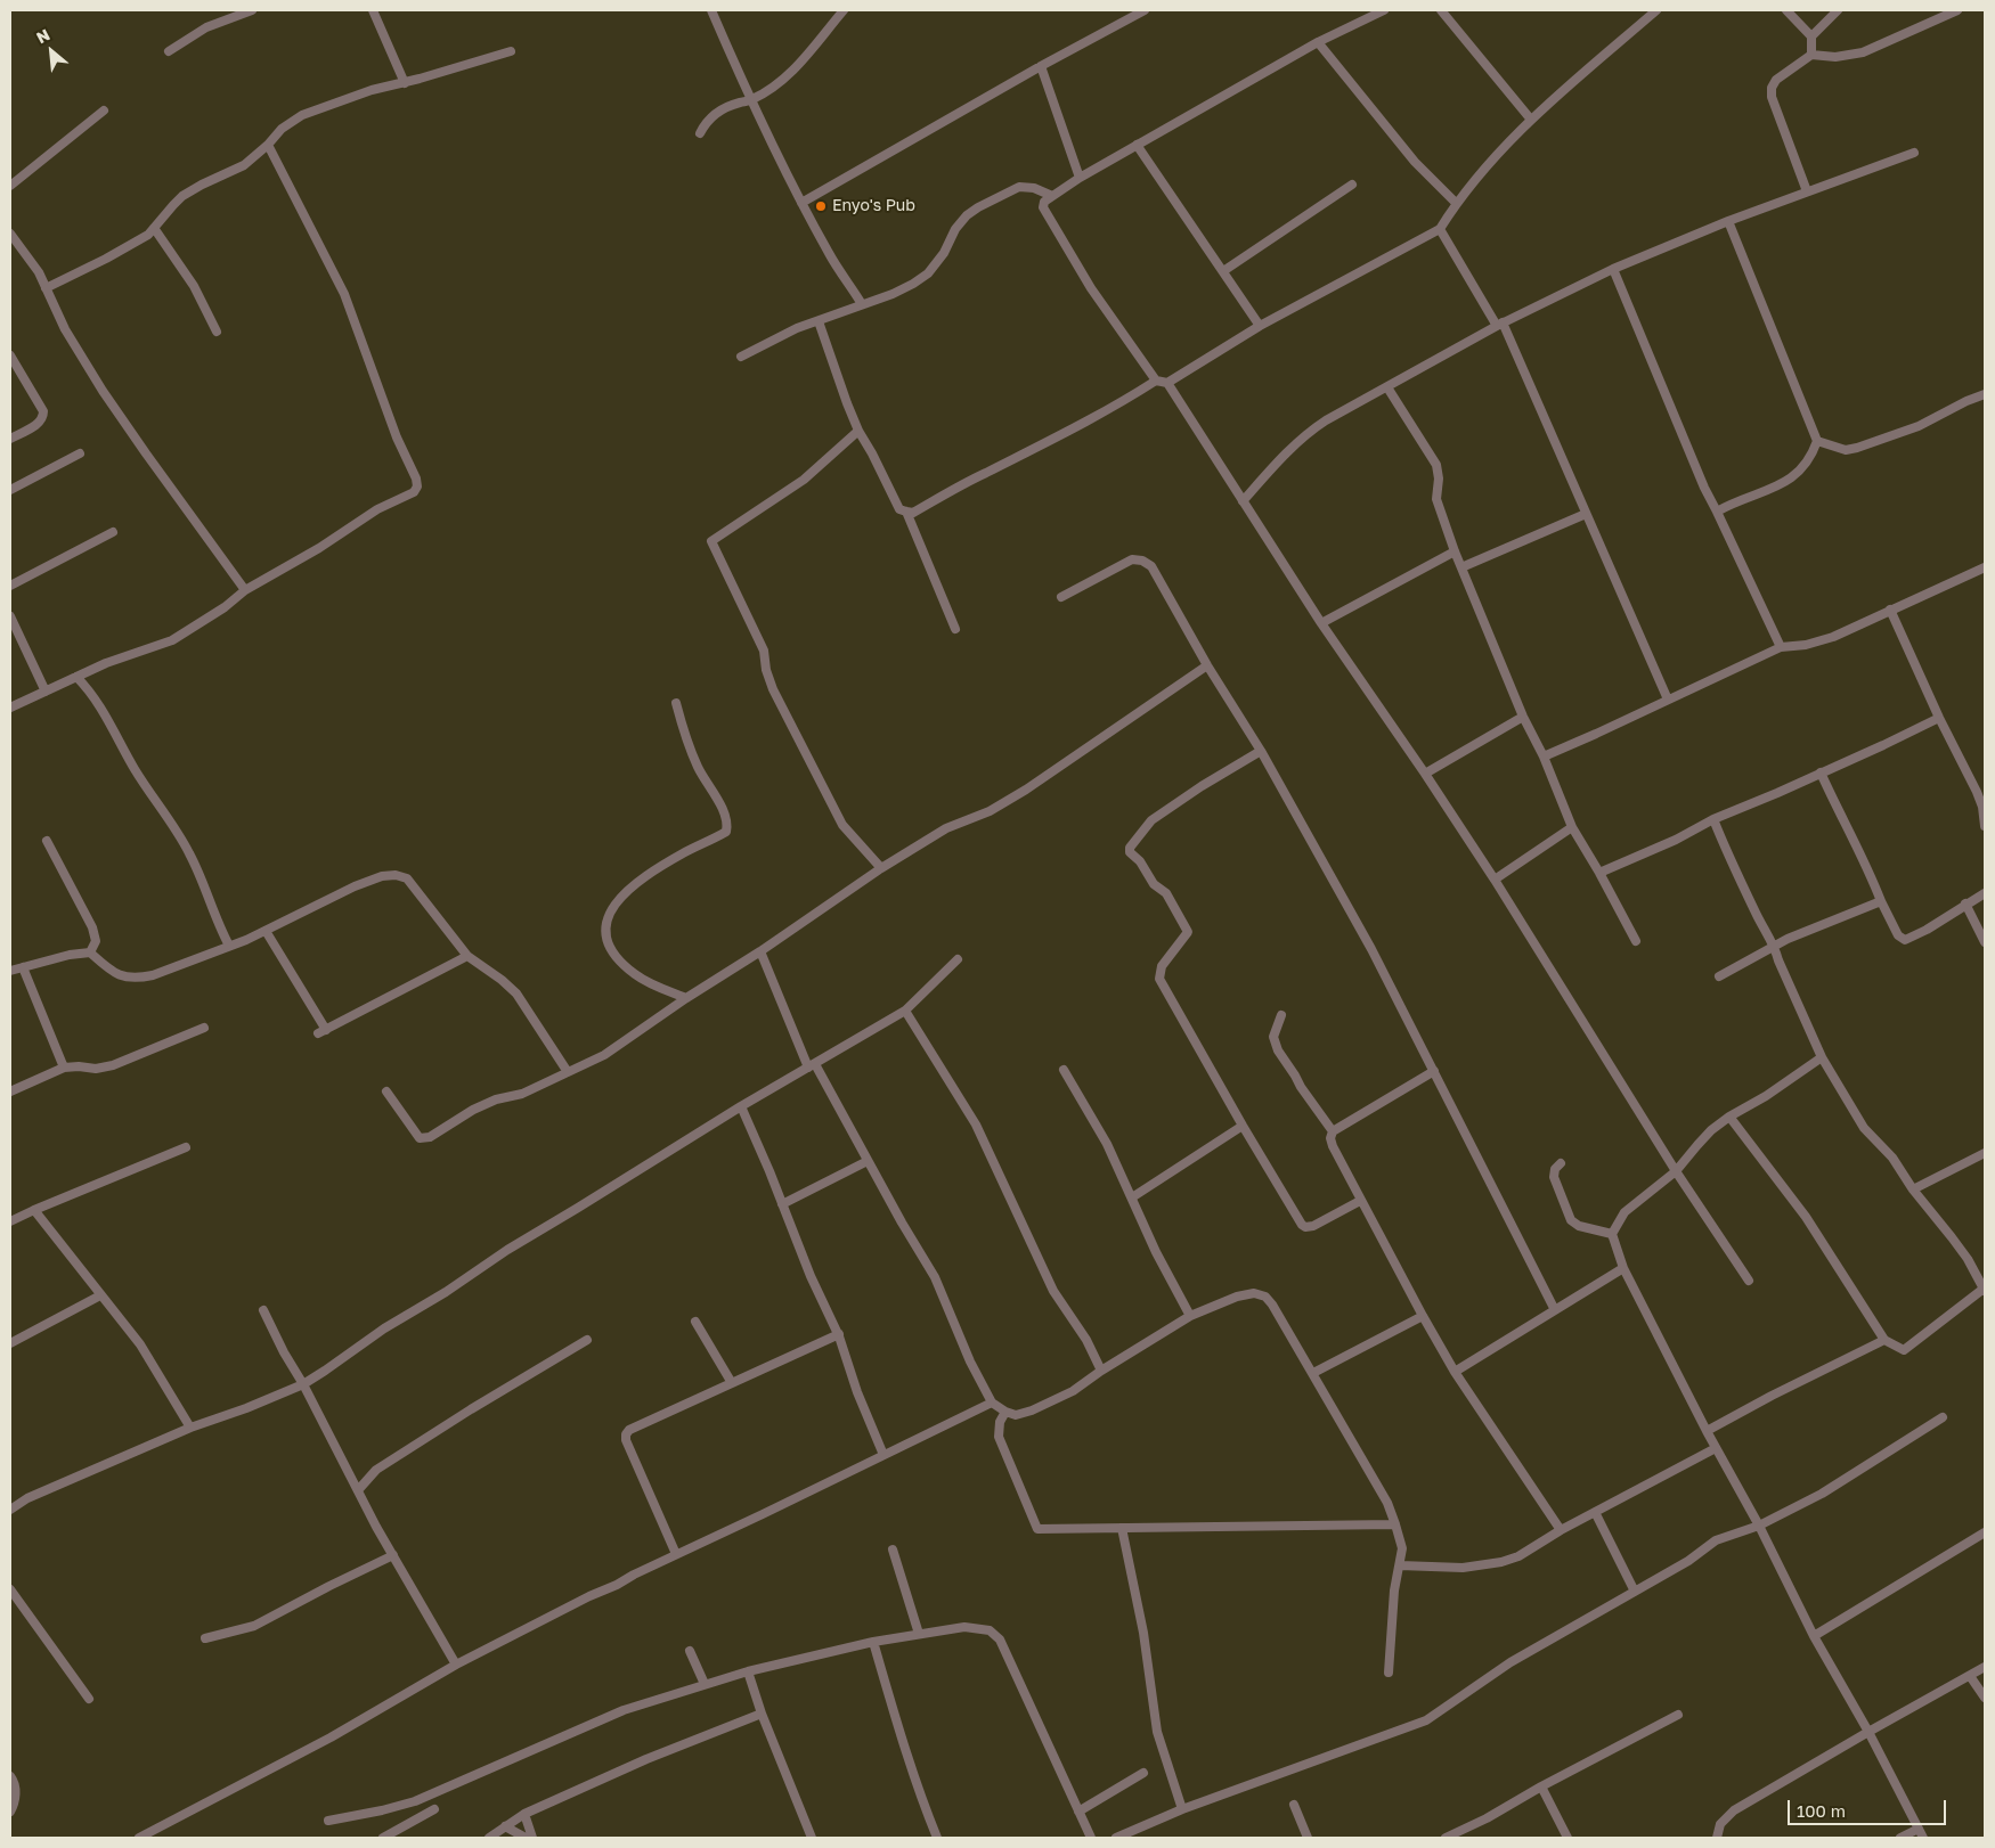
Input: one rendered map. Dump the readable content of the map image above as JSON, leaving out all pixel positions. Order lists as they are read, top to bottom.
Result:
{
  "places": ["Enyo's Pub"],
  "scale_bar": "100 m",
  "north": "top left"
}
